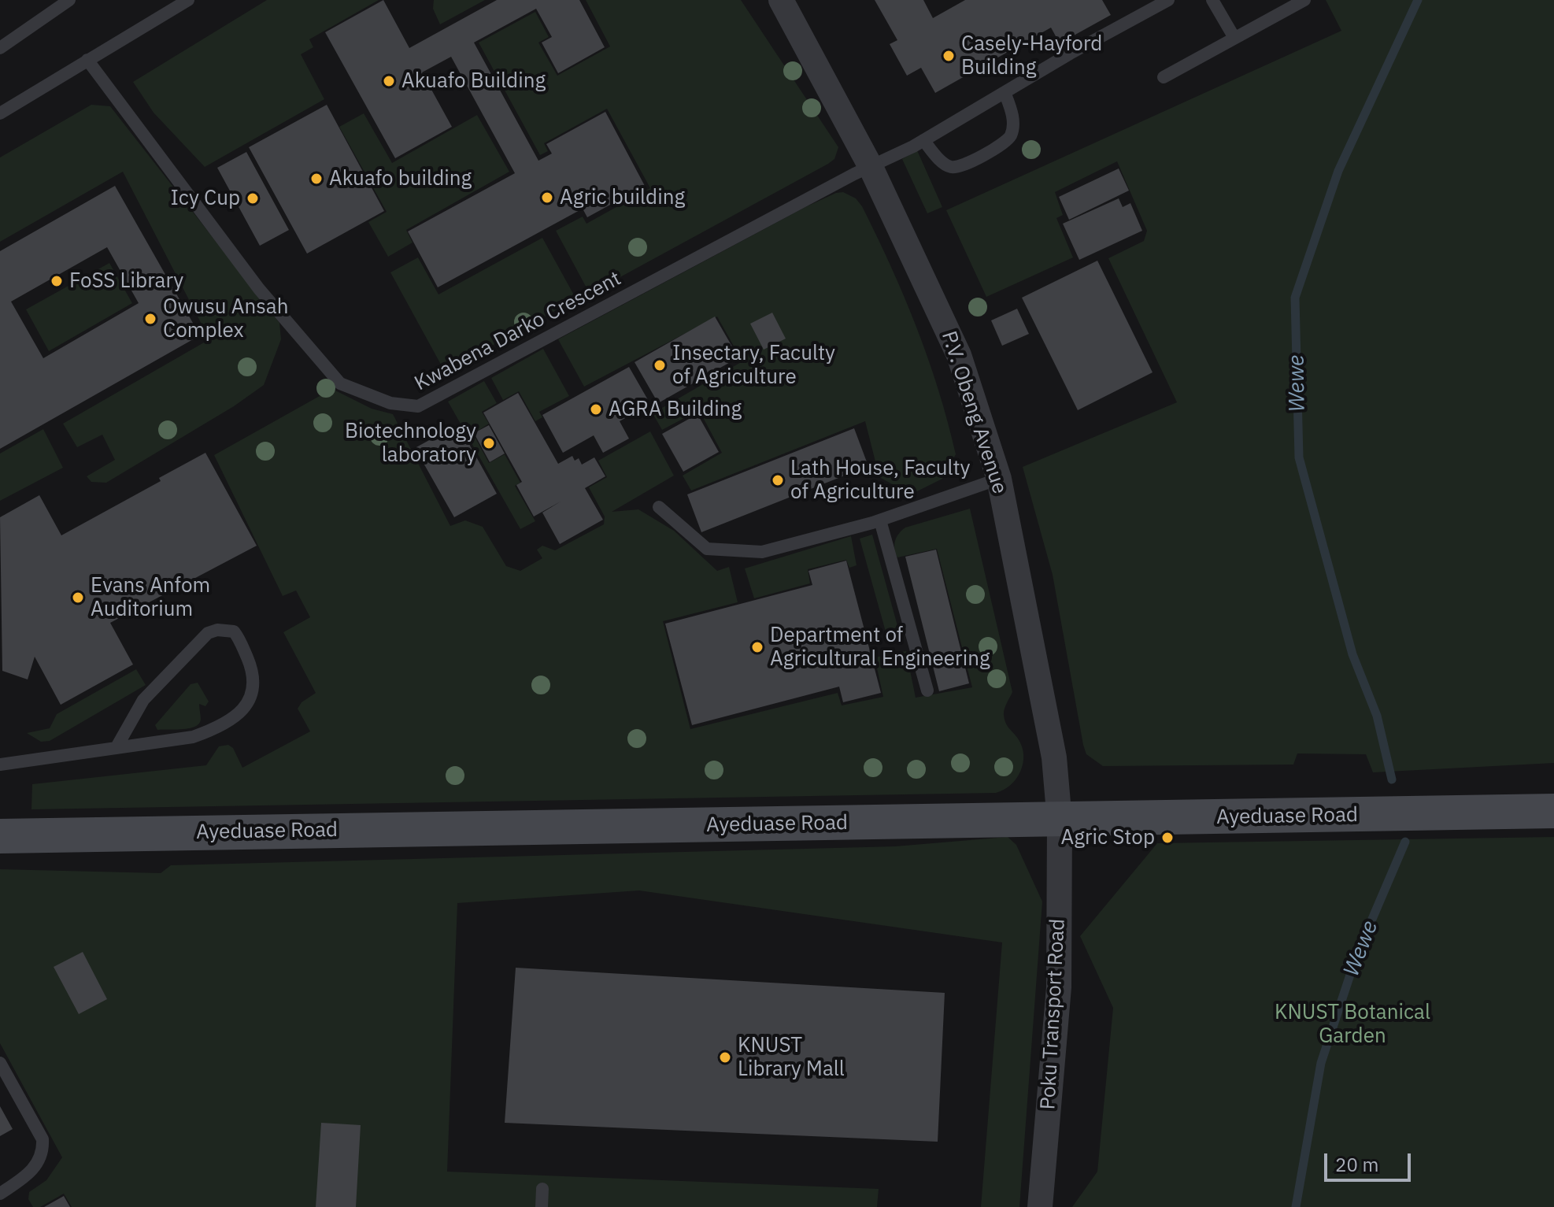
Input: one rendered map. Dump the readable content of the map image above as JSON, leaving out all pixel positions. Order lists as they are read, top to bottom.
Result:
{
  "streets": {
    "street": ["P.V. Obeng Avenue", "Ayeduase Road", "Poku Transport Road"],
    "lane": ["Kwabena Darko Crescent"]
  },
  "crossings": [
    ["Kwabena Darko Crescent", "P.V. Obeng Avenue"],
    ["P.V. Obeng Avenue", "Ayeduase Road"],
    ["P.V. Obeng Avenue", "Poku Transport Road"],
    ["Ayeduase Road", "Poku Transport Road"]
  ],
  "water": ["Wewe"],
  "parks": ["KNUST Botanical Garden"],
  "places": [
    "Casely-Hayford Building",
    "Akuafo Building",
    "Akuafo building",
    "Agric building",
    "Icy Cup",
    "FoSS Library",
    "Owusu Ansah Complex",
    "Insectary, Faculty of Agriculture",
    "AGRA Building",
    "Biotechnology laboratory",
    "Lath House, Faculty of Agriculture",
    "Evans Anfom Auditorium",
    "Department of Agricultural Engineering",
    "Agric Stop",
    "KNUST Library Mall"
  ],
  "scale_bar": "20 m"
}
